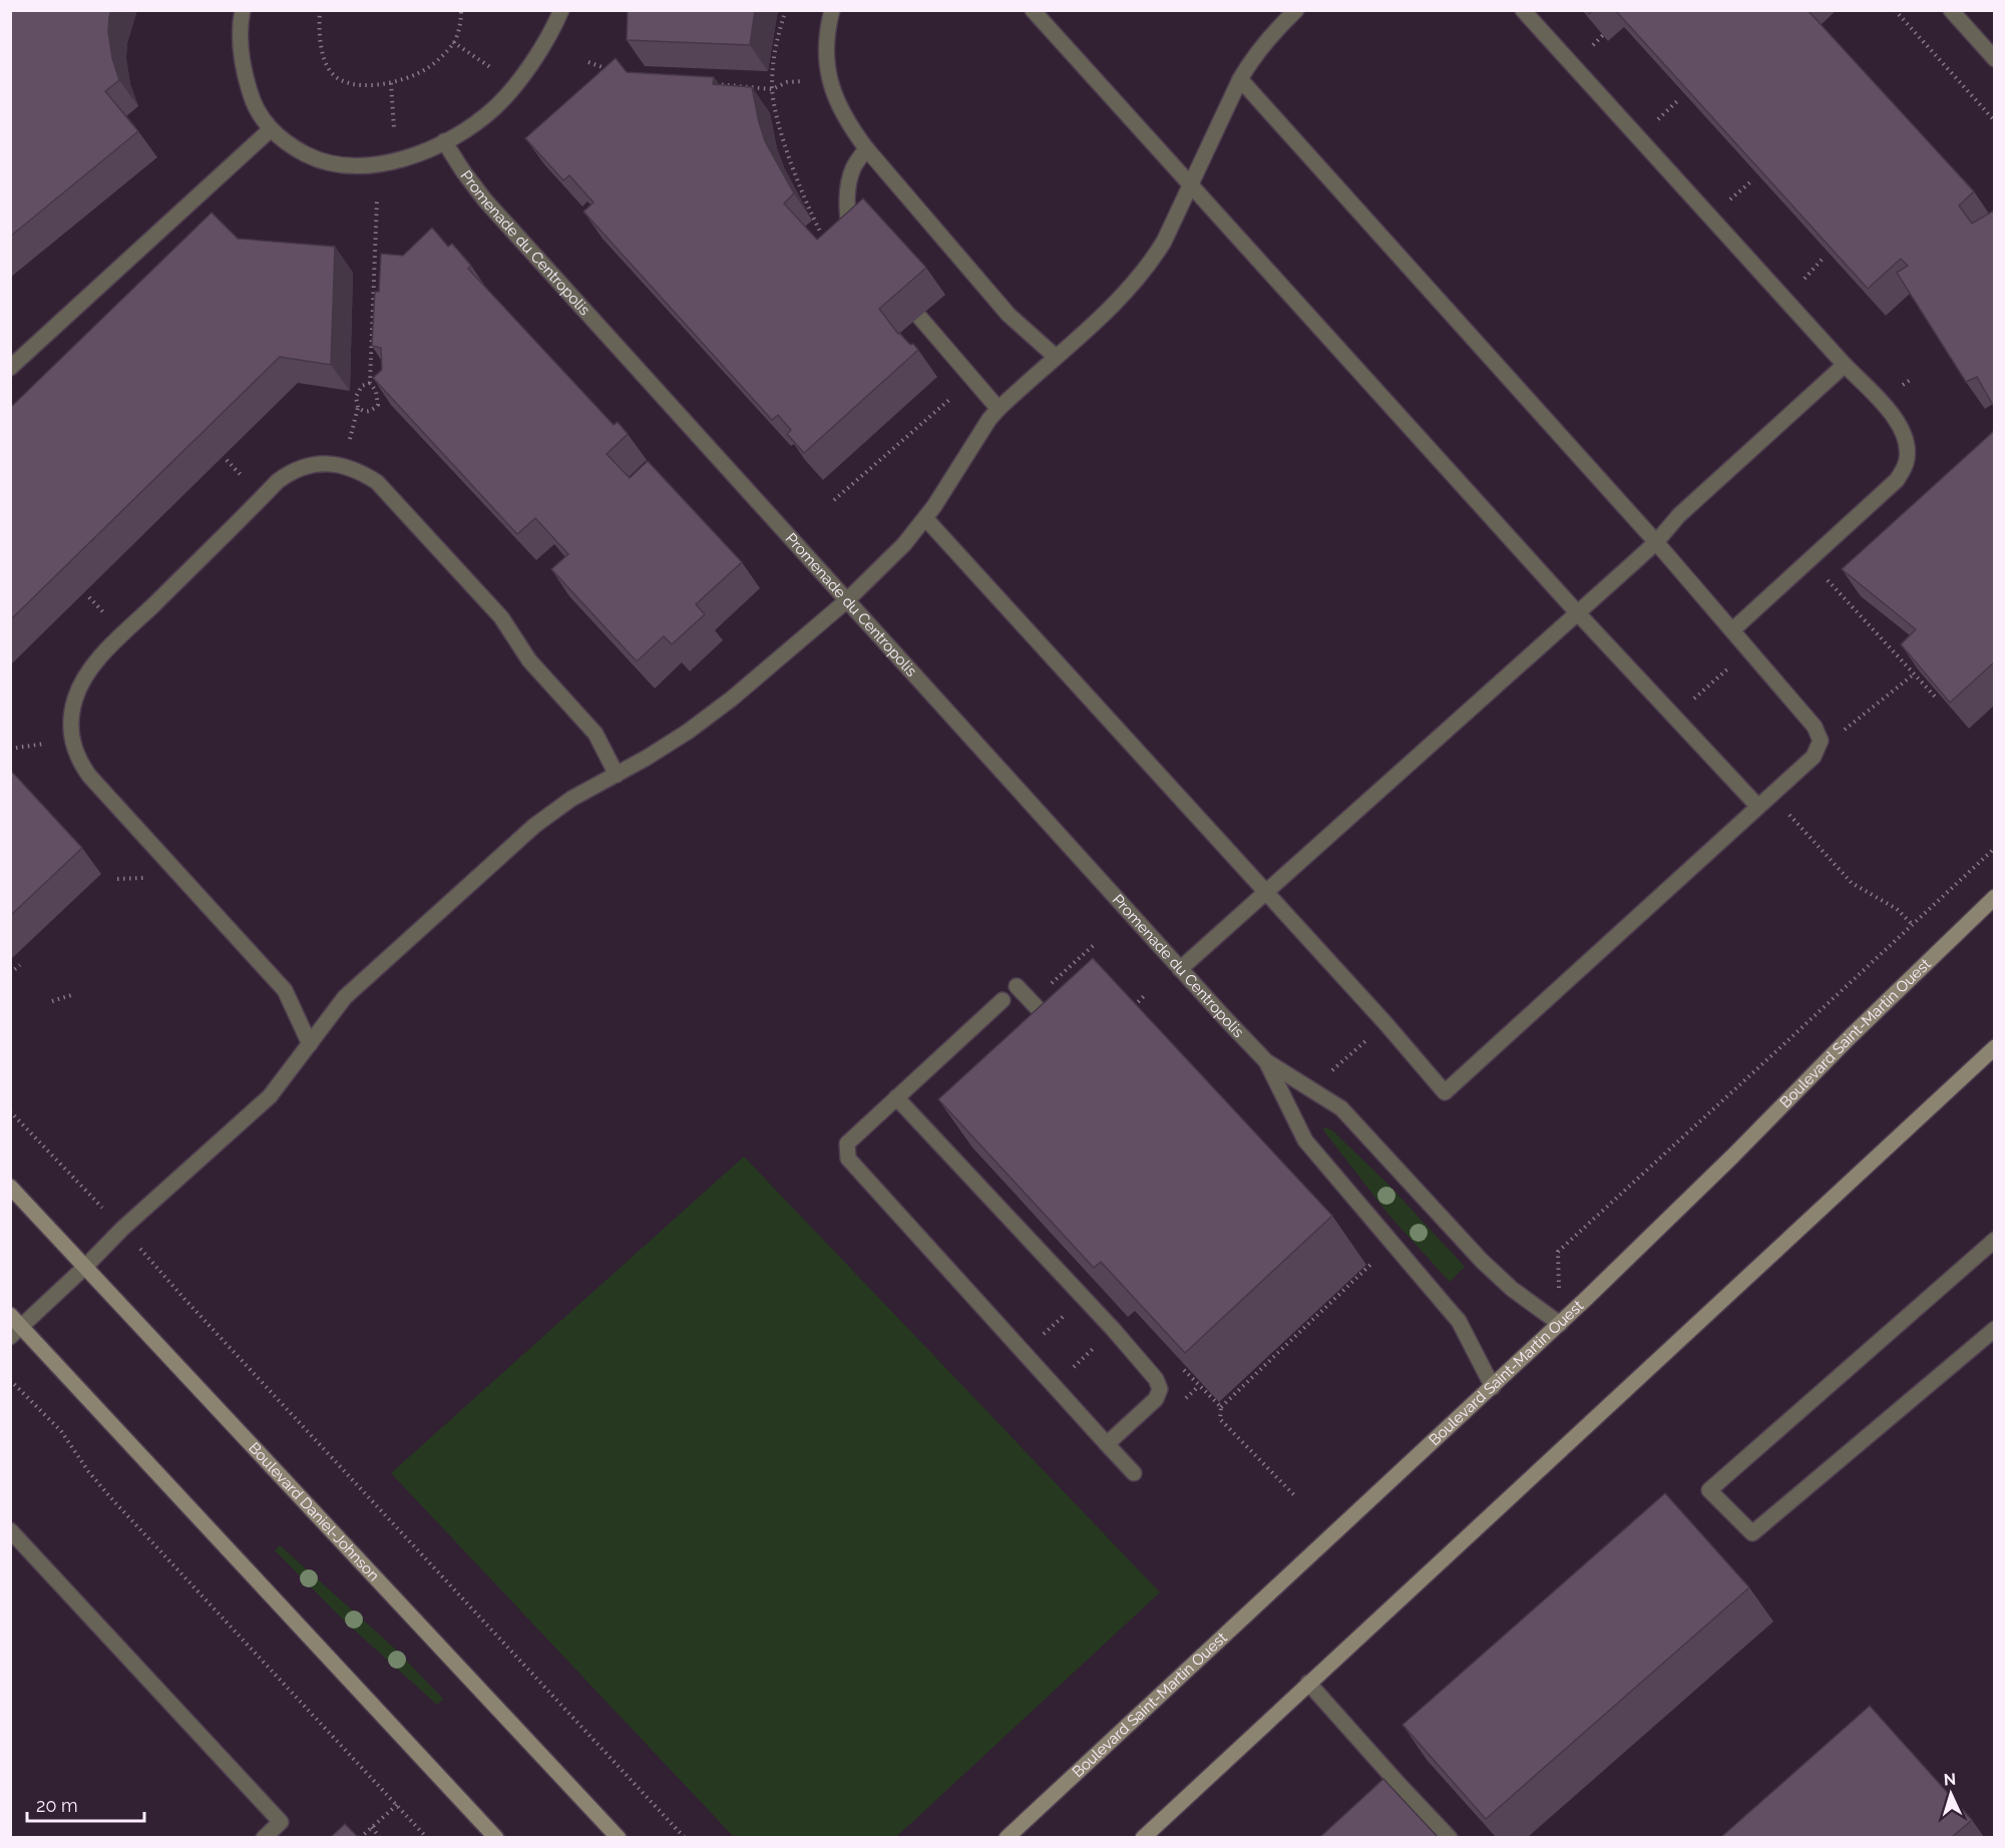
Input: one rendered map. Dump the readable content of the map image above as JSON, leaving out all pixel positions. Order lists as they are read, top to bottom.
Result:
{
  "streets": {
    "main road": ["Boulevard Saint-Martin Ouest", "Boulevard Daniel-Johnson"],
    "street": ["Promenade du Centropolis"]
  },
  "crossings": [
    ["Promenade du Centropolis", "Boulevard Saint-Martin Ouest"]
  ],
  "scale_bar": "20 m",
  "north": "top"
}
